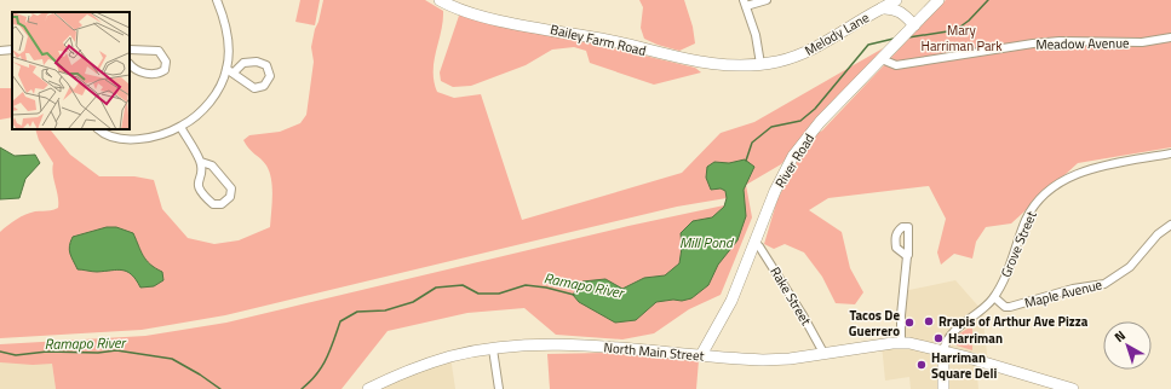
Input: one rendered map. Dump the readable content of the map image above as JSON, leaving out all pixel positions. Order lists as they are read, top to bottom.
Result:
{
  "streets": {
    "street": [
      "Melody Lane",
      "Bailey Farm Road",
      "Meadow Avenue",
      "River Road",
      "Grove Street",
      "Maple Avenue",
      "Rake Street",
      "North Main Street"
    ]
  },
  "crossings": [
    ["Melody Lane", "Bailey Farm Road"],
    ["Melody Lane", "River Road"],
    ["Meadow Avenue", "River Road"],
    ["River Road", "Rake Street"],
    ["River Road", "North Main Street"],
    ["Grove Street", "Maple Avenue"],
    ["Grove Street", "North Main Street"],
    ["Rake Street", "North Main Street"]
  ],
  "water": ["Mill Pond", "Ramapo River"],
  "parks": ["Mary Harriman Park"],
  "places": [
    "Rrapis of Arthur Ave Pizza",
    "Tacos De Guerrero",
    "Harriman",
    "Harriman Square Deli"
  ],
  "north": "top left"
}
